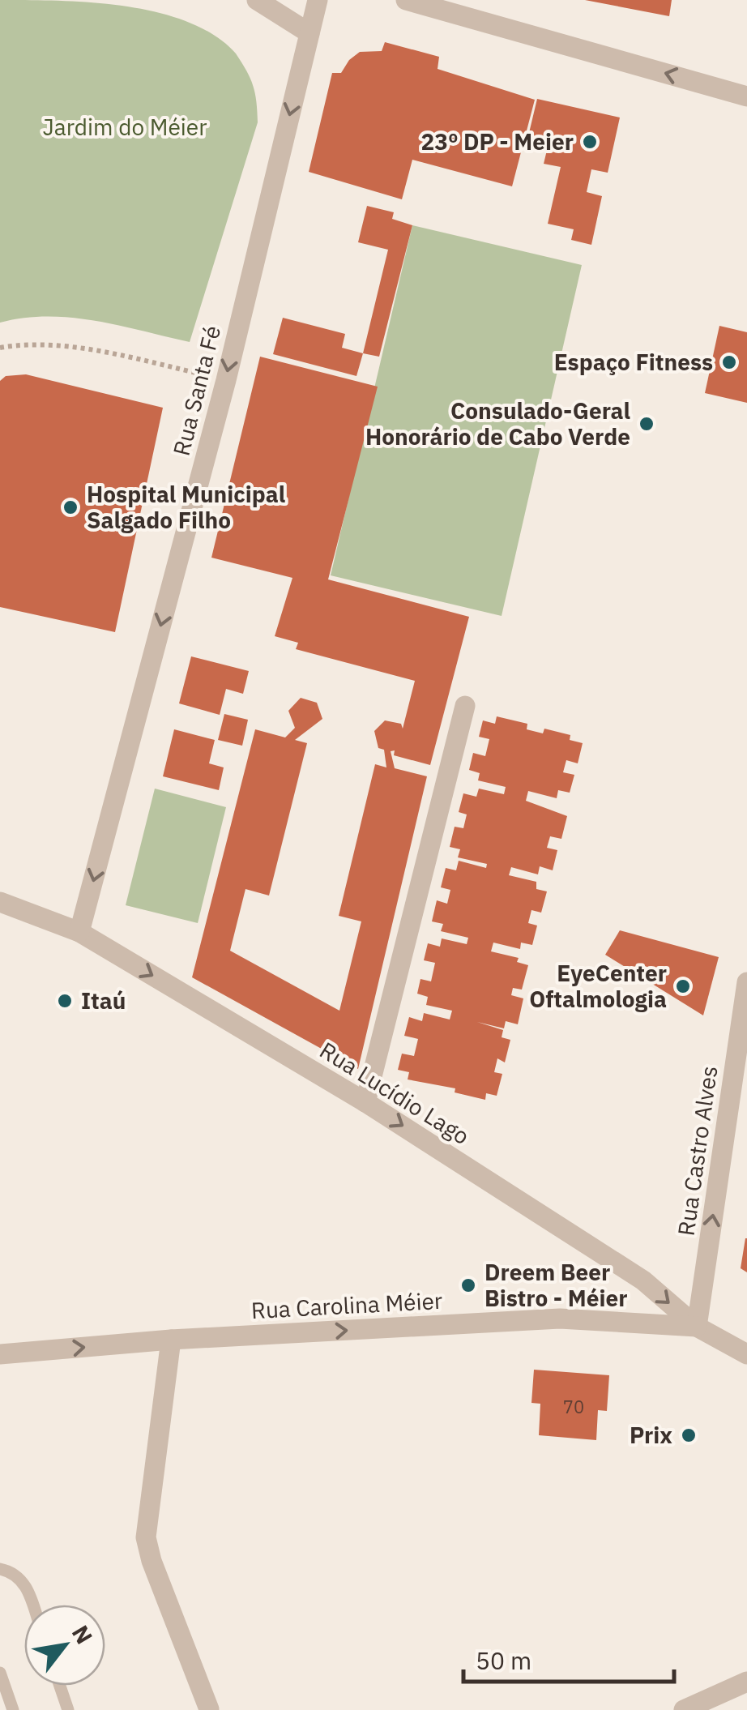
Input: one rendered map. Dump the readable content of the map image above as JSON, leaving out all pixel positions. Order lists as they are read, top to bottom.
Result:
{
  "streets": {
    "street": [
      "Rua Santa Fé",
      "Rua Lucídio Lago",
      "Rua Castro Alves",
      "Rua Carolina Méier"
    ]
  },
  "crossings": [
    ["Rua Santa Fé", "Rua Lucídio Lago"],
    ["Rua Lucídio Lago", "Rua Castro Alves"],
    ["Rua Lucídio Lago", "Rua Carolina Méier"],
    ["Rua Castro Alves", "Rua Carolina Méier"]
  ],
  "one_way": [
    "Rua Santa Fé",
    "Rua Lucídio Lago",
    "Rua Castro Alves",
    "Rua Carolina Méier"
  ],
  "parks": ["Jardim do Méier"],
  "places": [
    "23º DP - Meier",
    "Espaço Fitness",
    "Consulado-Geral Honorário de Cabo Verde",
    "Hospital Municipal Salgado Filho",
    "EyeCenter Oftalmologia",
    "Itaú",
    "Dreem Beer Bistro - Méier",
    "Prix"
  ],
  "house_numbers": ["70"],
  "scale_bar": "50 m",
  "north": "top right"
}
